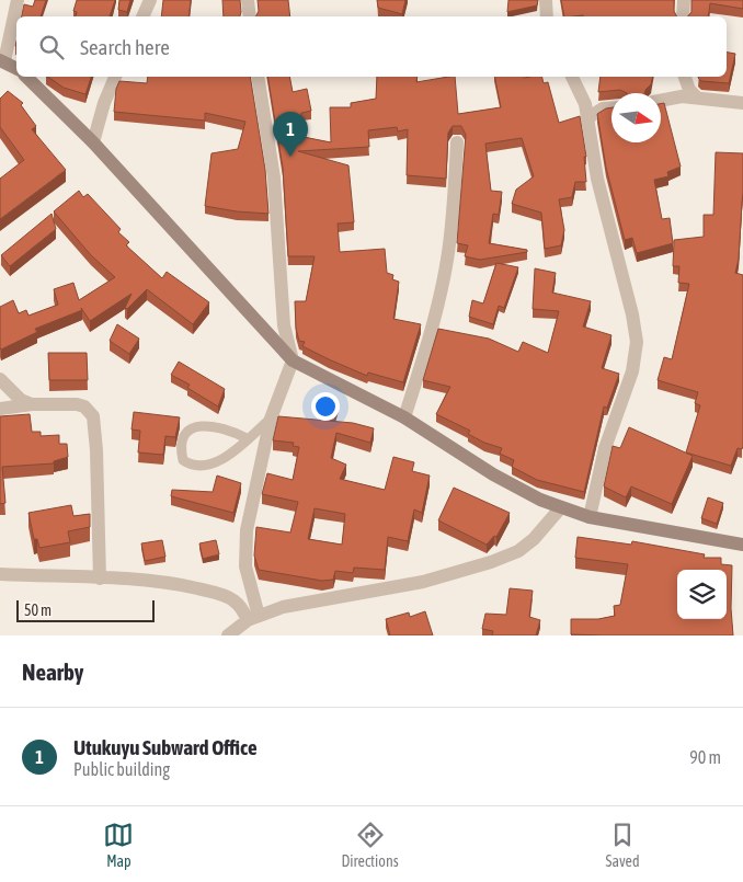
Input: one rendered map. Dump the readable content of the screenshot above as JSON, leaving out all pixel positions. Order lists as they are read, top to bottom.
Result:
{
  "scale_bar": "50 m",
  "north": "right",
  "page": {
    "search": "Search here",
    "pins": "1",
    "scale": "50 m",
    "heading": "Nearby",
    "list": [
      {
        "mark": "1",
        "name": "Utukuyu Subward Office",
        "note": "Public building",
        "value": "90 m"
      }
    ],
    "nav": ["Map", "Directions", "Saved"]
  }
}
